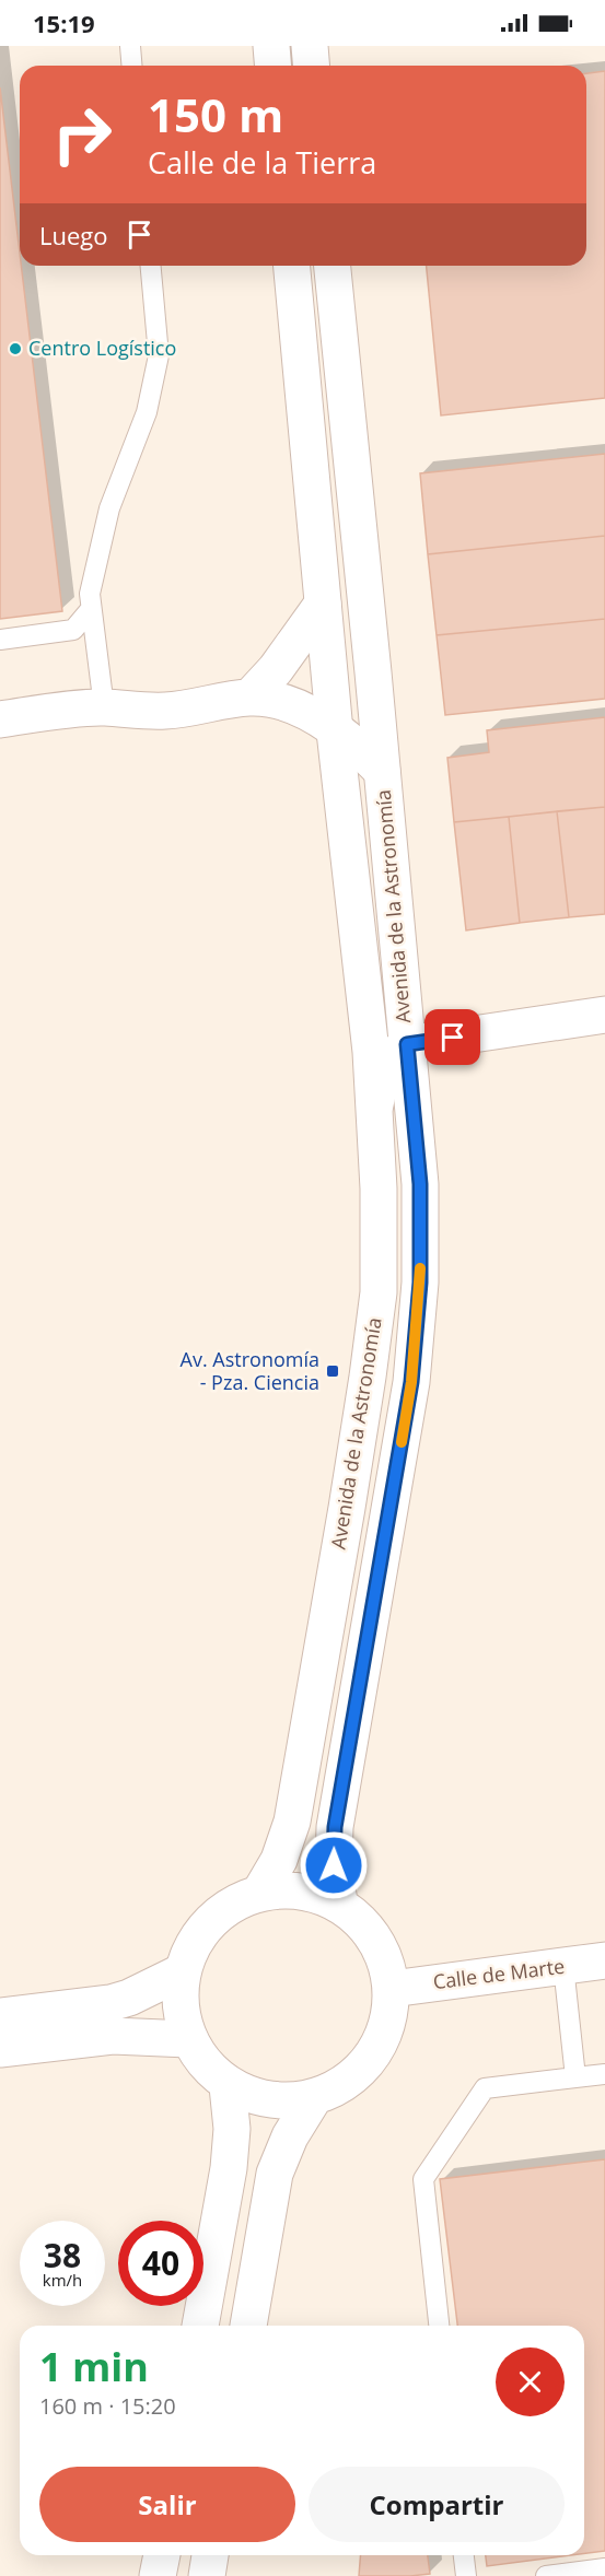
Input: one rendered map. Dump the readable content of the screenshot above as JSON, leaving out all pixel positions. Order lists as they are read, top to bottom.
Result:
{
  "streets": {
    "street": ["Avenida de la Astronomía", "Calle de Marte"]
  },
  "crossings": [
    ["Avenida de la Astronomía", "Calle de Marte"]
  ],
  "places": {
    "other": ["Centro Logístico"],
    "transit": ["Av. Astronomía - Pza. Ciencia"]
  },
  "page": {
    "status": "15:19",
    "turn": ["150 m", "Calle de la Tierra"],
    "then": "Luego",
    "speed": "38 km/h",
    "limit": "40",
    "heading": ["1 min", "160 m · 15:20"],
    "buttons": ["Salir", "Compartir"]
  }
}
